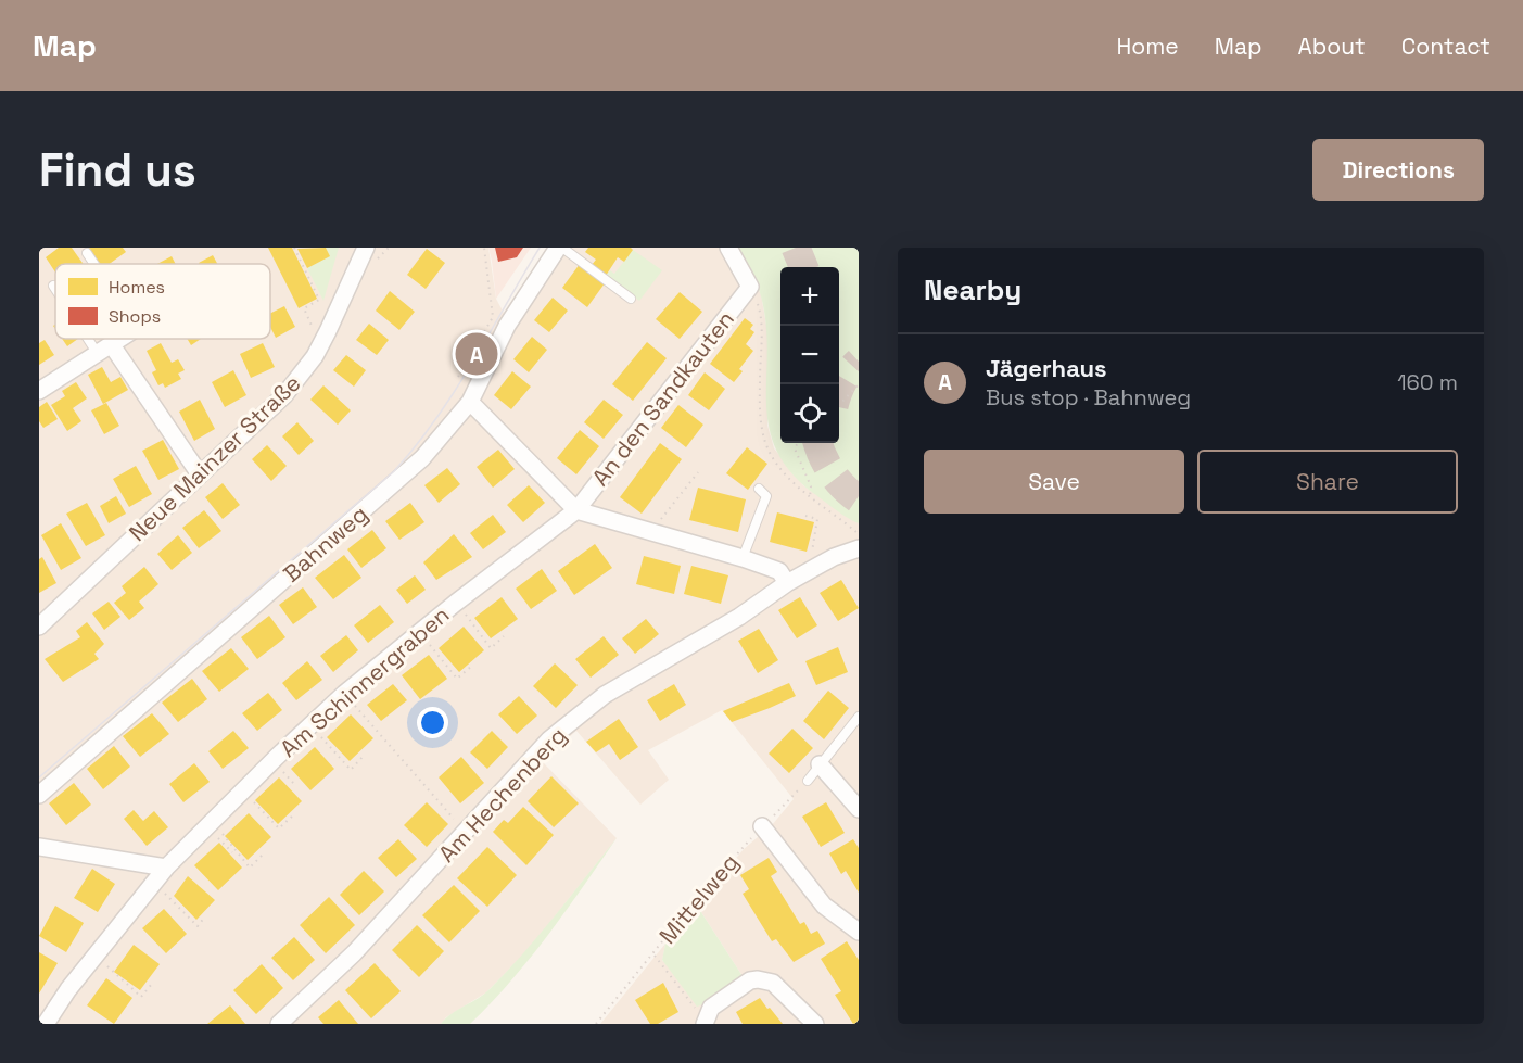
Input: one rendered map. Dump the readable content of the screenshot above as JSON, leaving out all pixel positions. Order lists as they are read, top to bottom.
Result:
{
  "streets": {
    "street": [
      "An den Sandkauten",
      "Neue Mainzer Straße",
      "Bahnweg",
      "Am Schinnergraben",
      "Am Hechenberg"
    ],
    "path": ["Mittelweg"]
  },
  "crossings": [
    ["An den Sandkauten", "Am Schinnergraben"]
  ],
  "legend": ["Homes", "Shops"],
  "page": {
    "header": "Map",
    "nav": [
      "Home",
      "Map",
      "About",
      "Contact"
    ],
    "buttons": [
      "Directions",
      ["Save", "Share"]
    ],
    "title": "Find us",
    "heading": "Nearby",
    "map_buttons": ["+", "−"],
    "pins": "A",
    "list": [
      {
        "mark": "A",
        "name": "Jägerhaus",
        "note": "Bus stop · Bahnweg",
        "value": "160 m"
      }
    ]
  }
}
